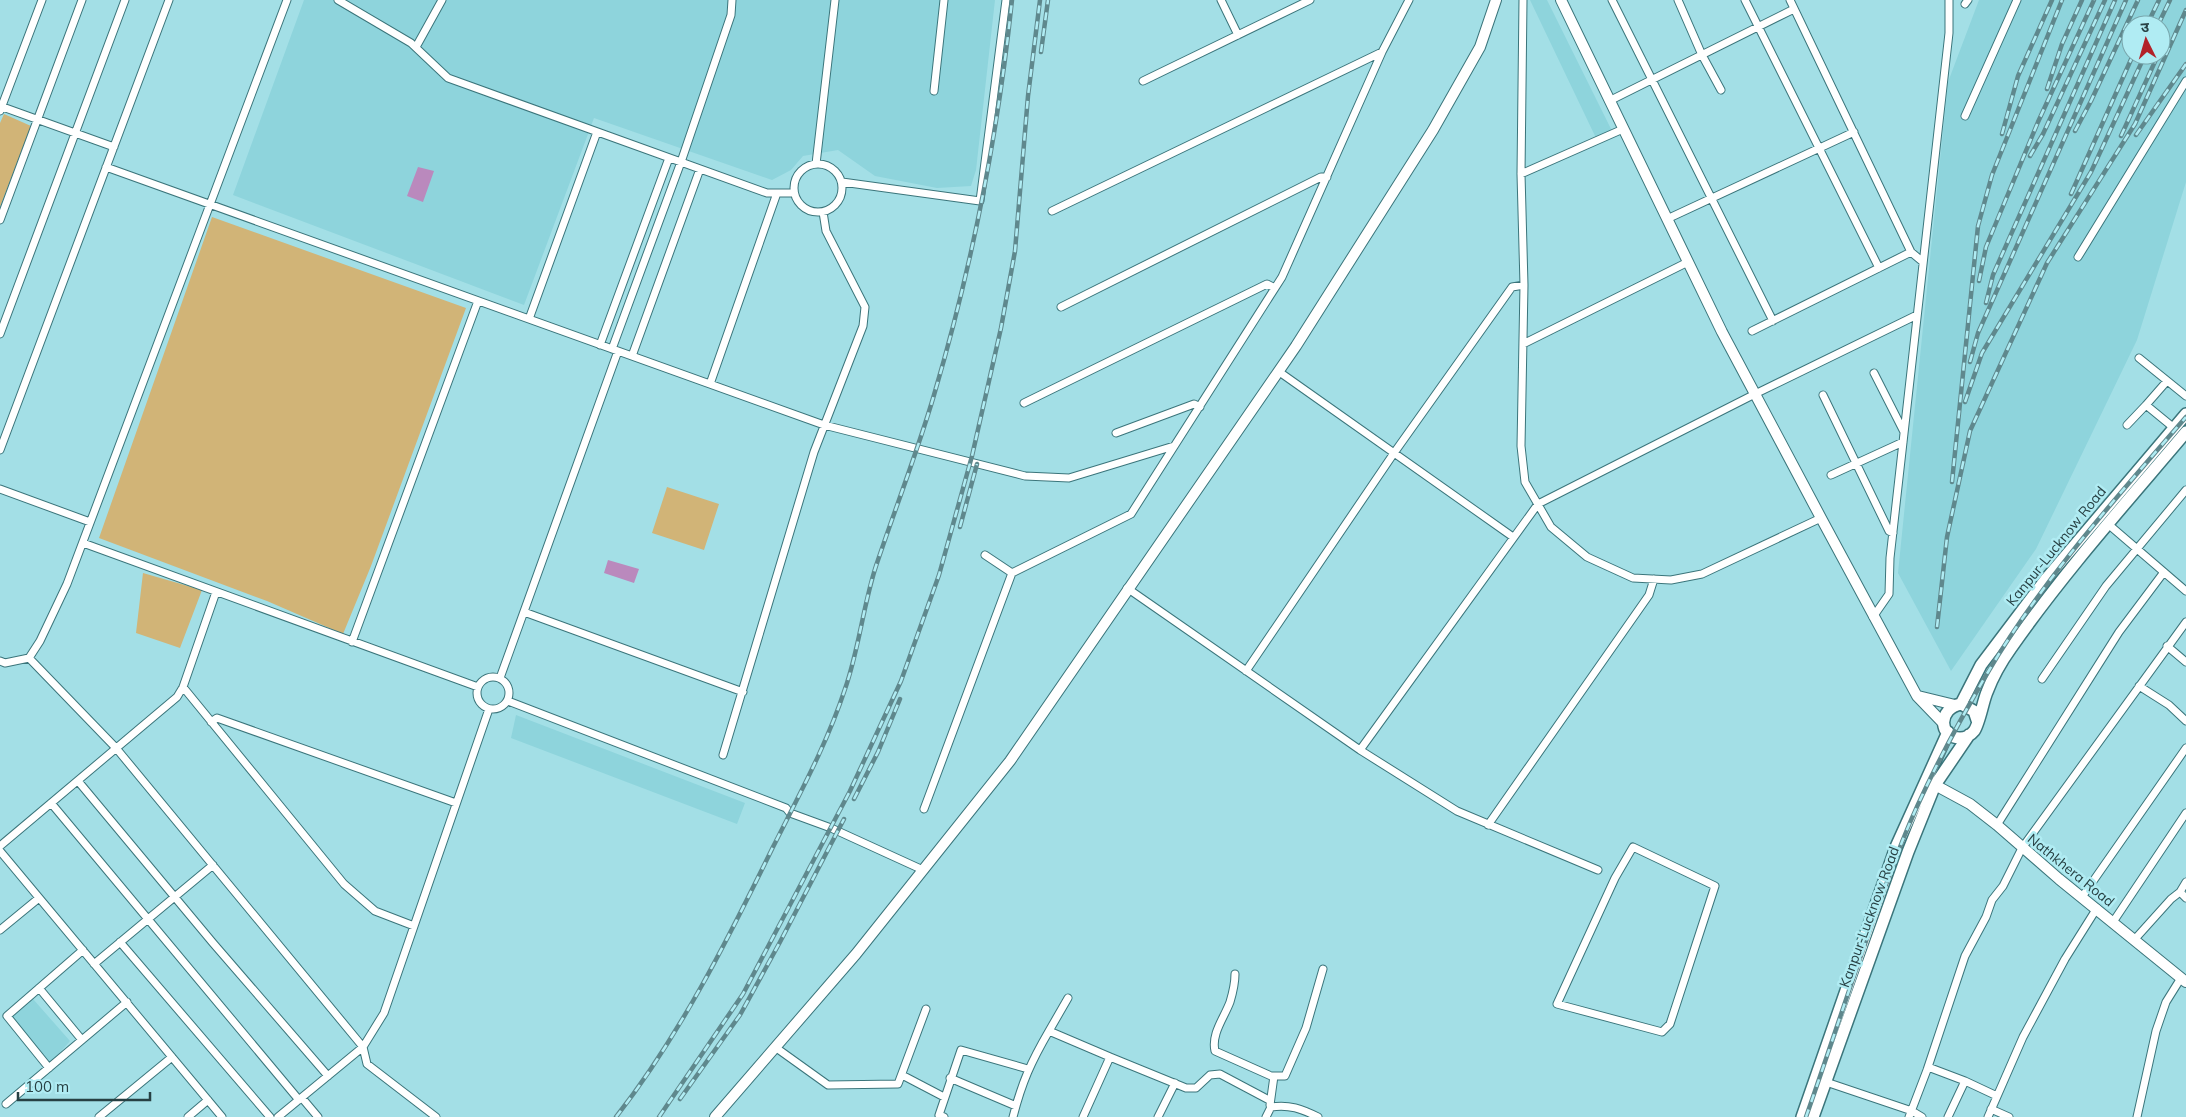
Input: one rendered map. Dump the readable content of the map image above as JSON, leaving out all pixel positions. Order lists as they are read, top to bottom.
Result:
{
  "streets": {
    "main road": ["Kanpur-Lucknow Road"],
    "street": ["Nathkhera Road"]
  },
  "crossings": [
    ["Kanpur-Lucknow Road", "Nathkhera Road"]
  ],
  "scale_bar": "100 m",
  "north": "top"
}
